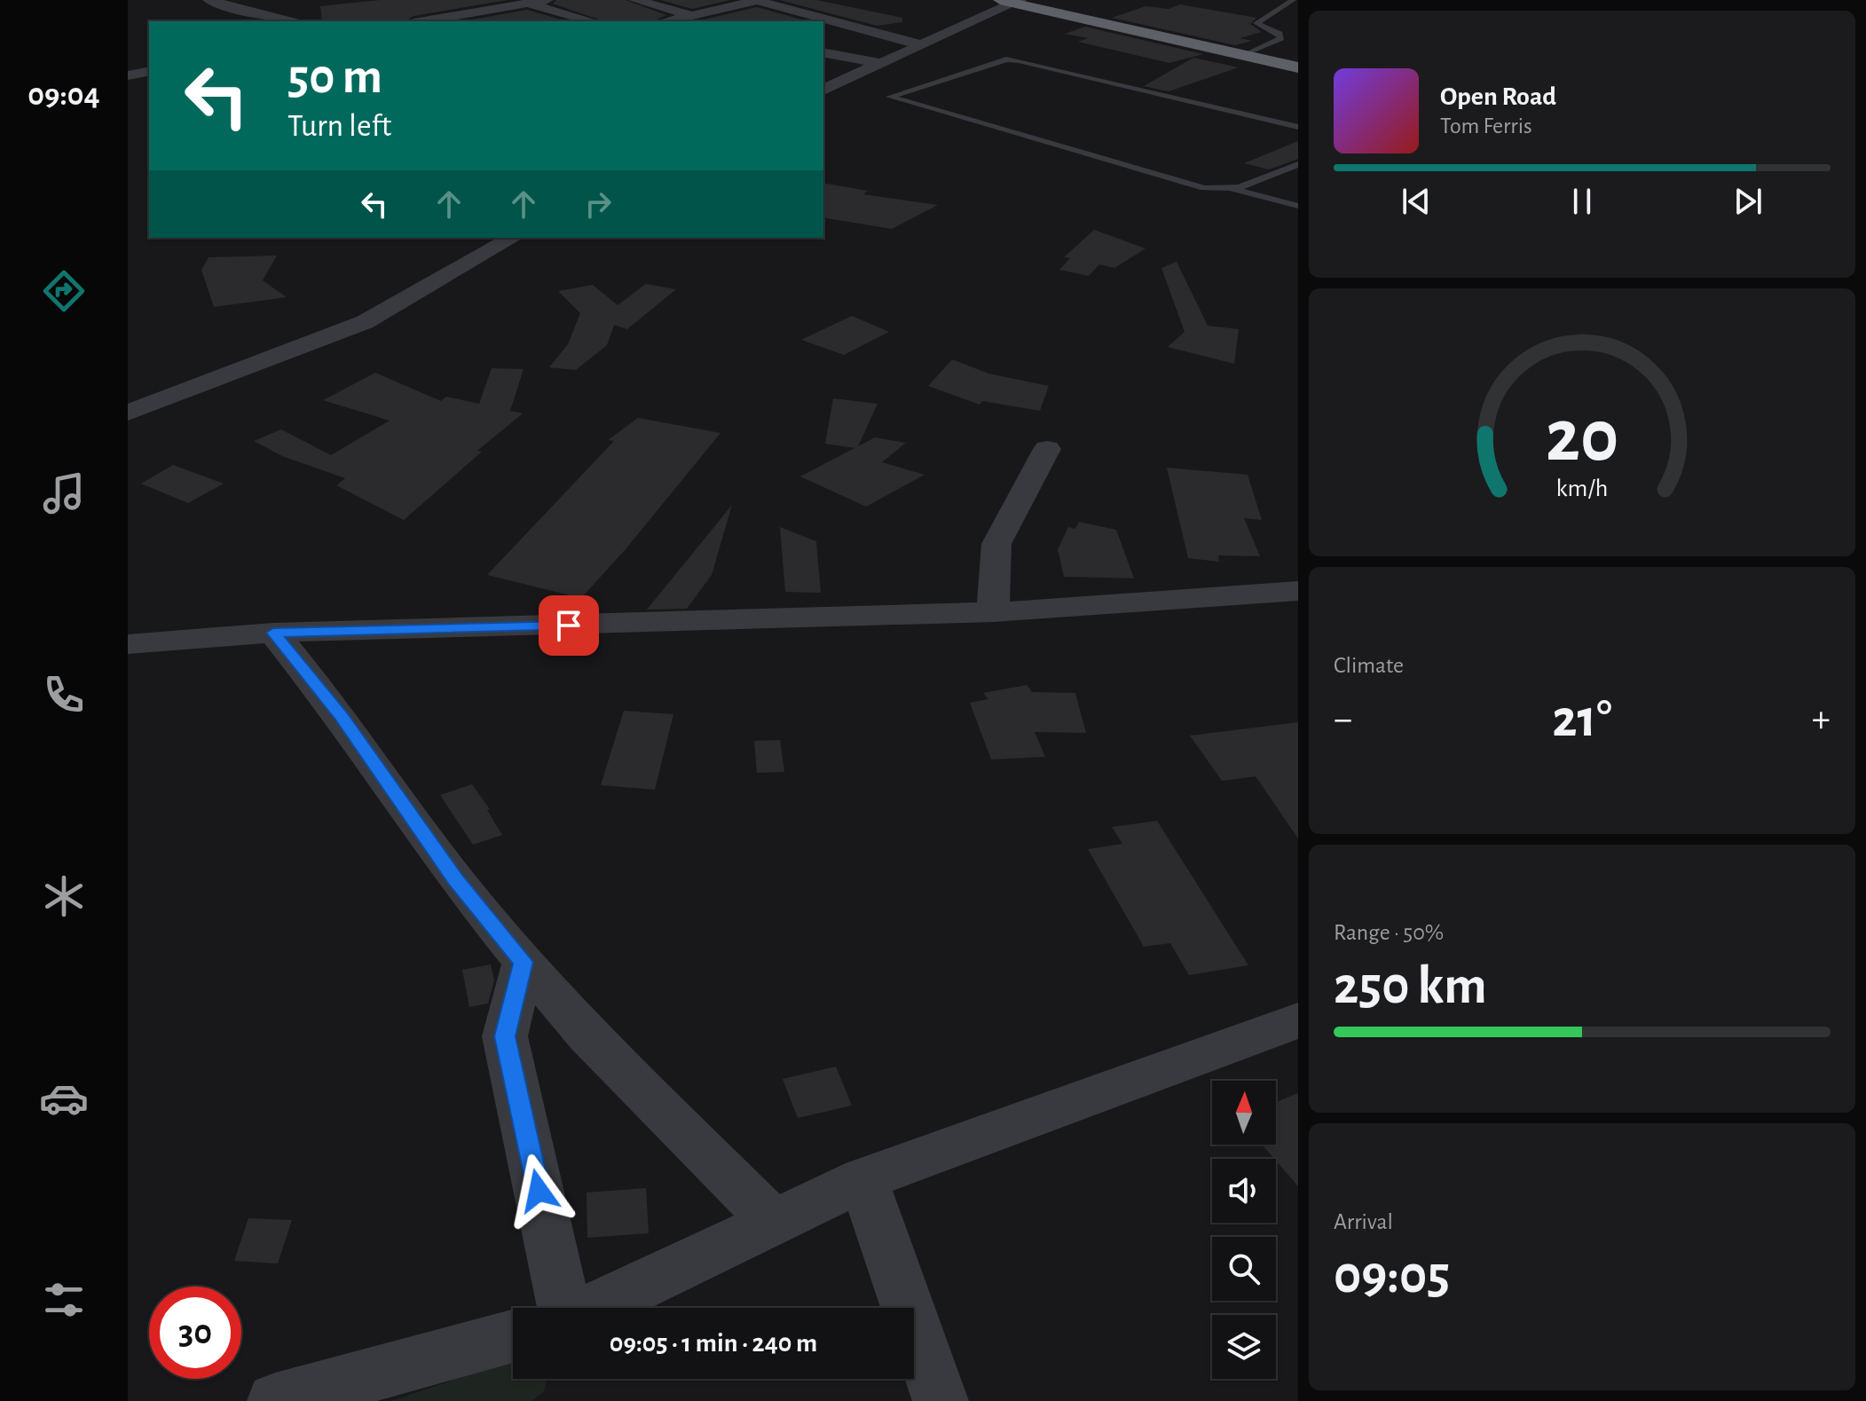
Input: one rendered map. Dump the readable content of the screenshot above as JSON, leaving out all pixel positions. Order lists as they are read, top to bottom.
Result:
{
  "north": "top",
  "page": {
    "tabs": "09:04",
    "turn": ["50 m", "Turn left"],
    "song": ["Open Road", "Tom Ferris"],
    "tile": [
      "Climate",
      ["Range · 50%", "250 km"],
      ["Arrival", "09:05"]
    ],
    "heat": ["−", "21°", "+"],
    "limit": "30",
    "trip": "09:05 · 1 min · 240 m",
    "gauge": ["20", "km/h"]
  }
}
